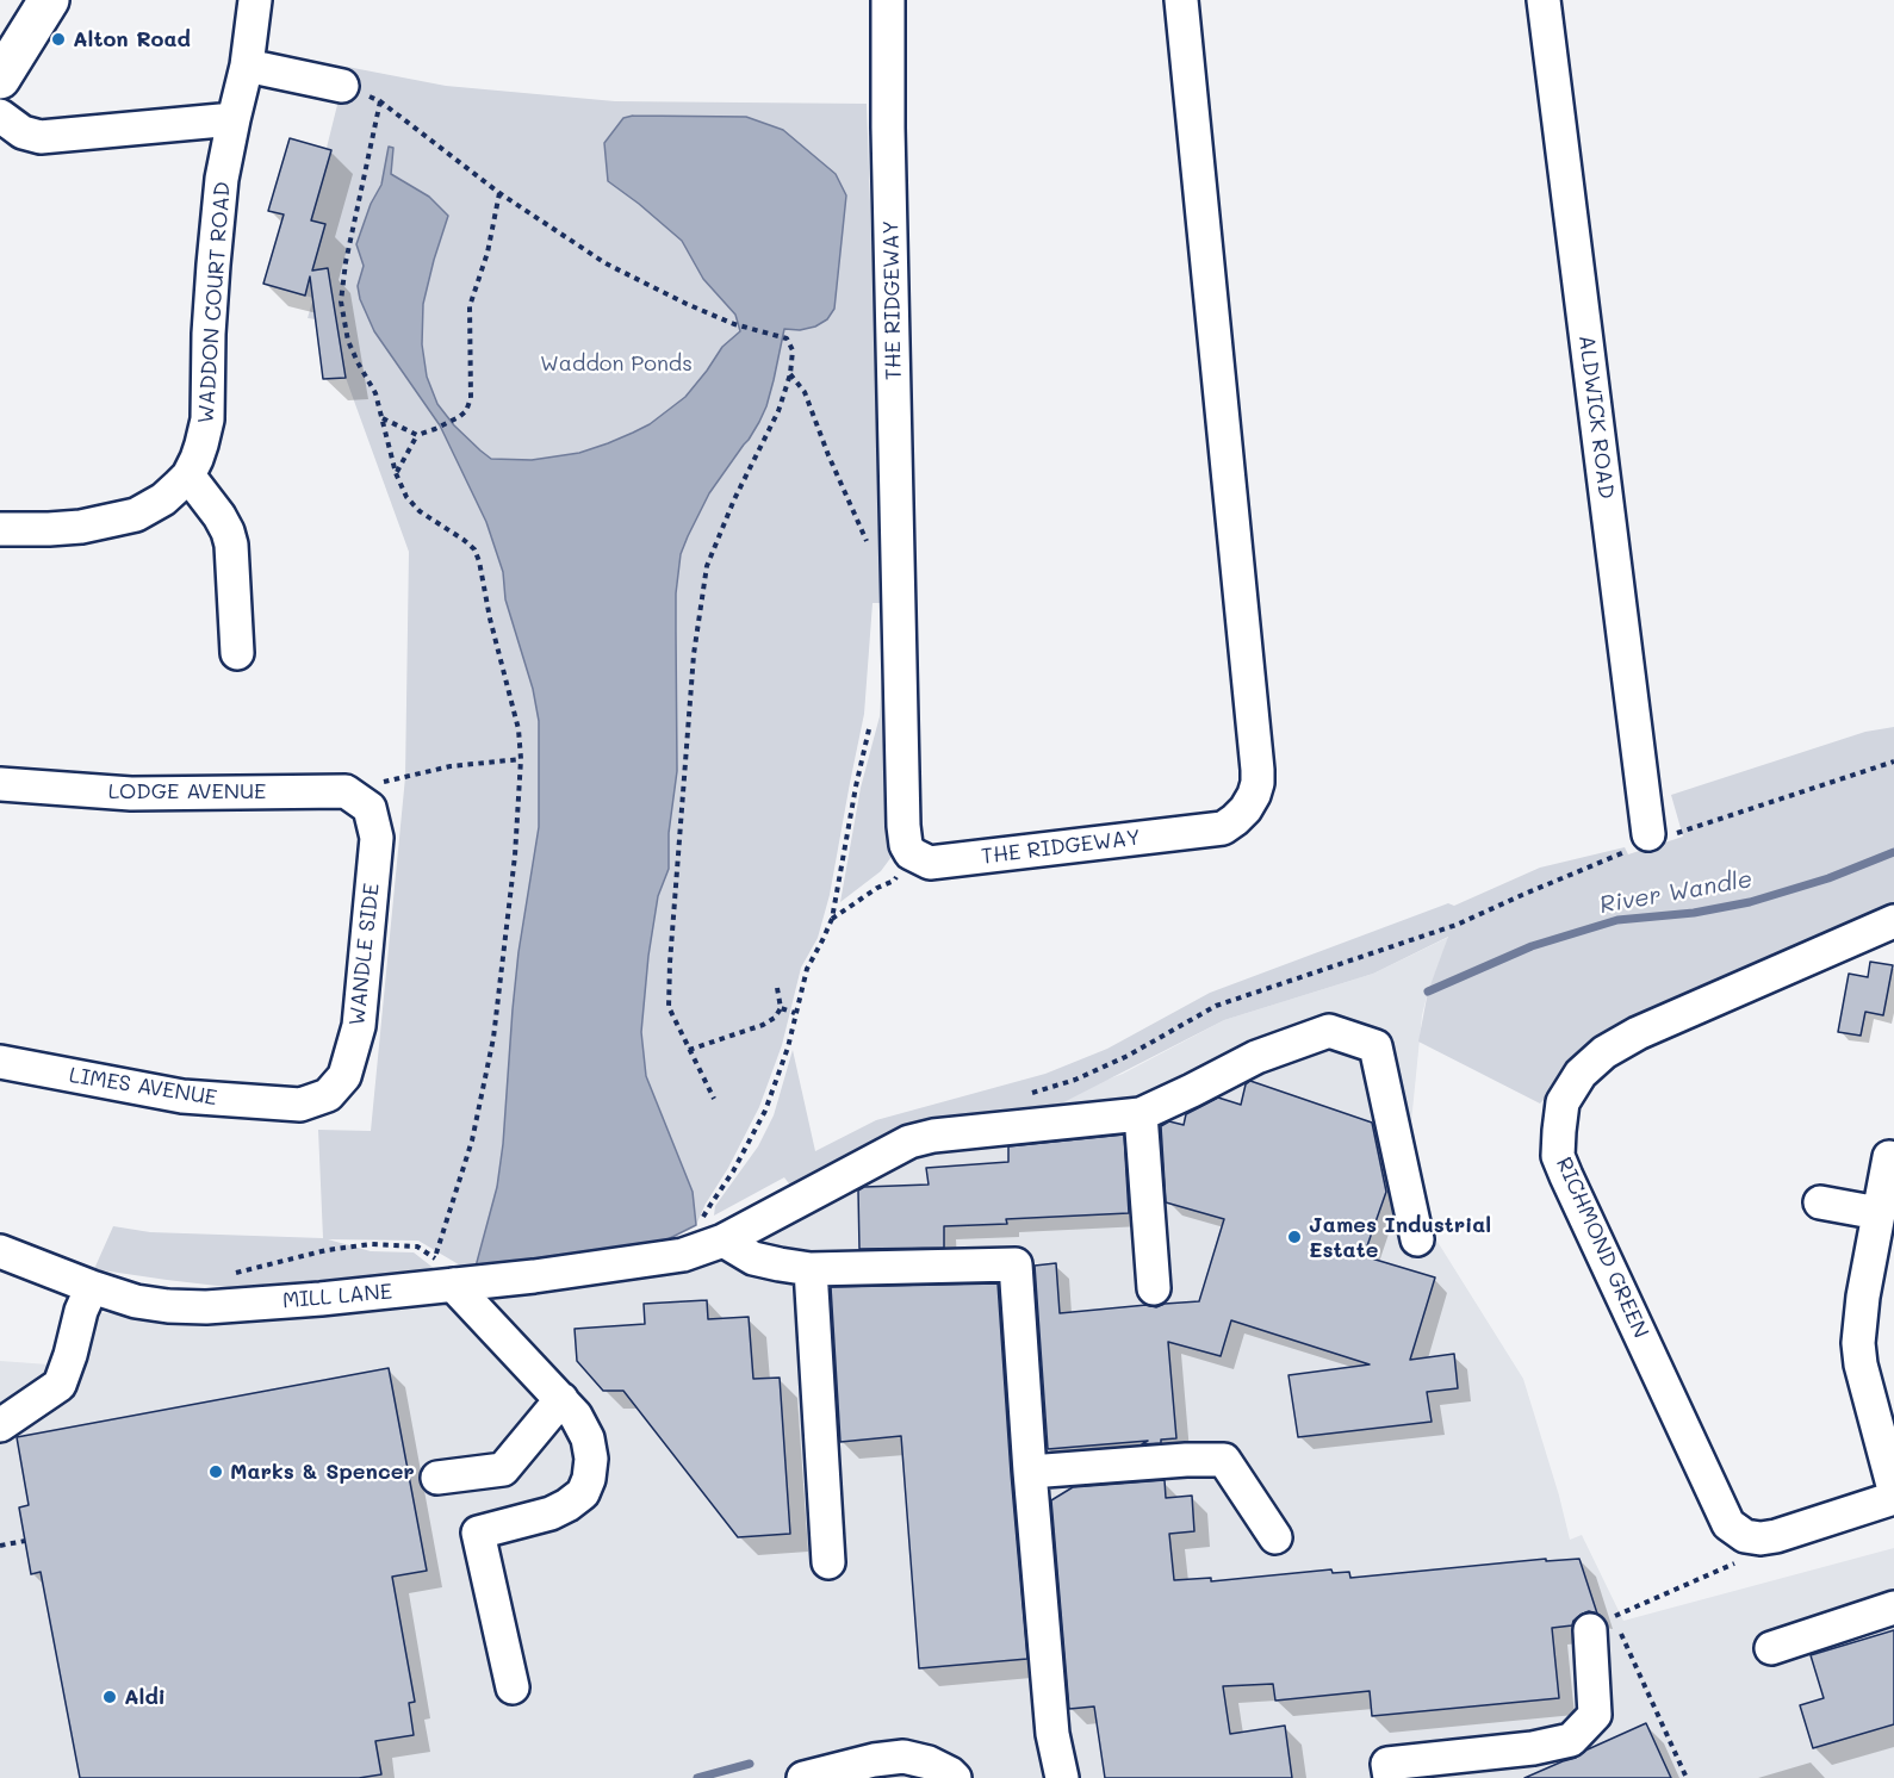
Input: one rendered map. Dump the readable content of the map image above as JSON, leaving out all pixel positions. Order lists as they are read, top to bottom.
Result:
{
  "streets": {
    "street": [
      "THE RIDGEWAY",
      "WADDON COURT ROAD",
      "ALDWICK ROAD",
      "LODGE AVENUE",
      "WANDLE SIDE",
      "LIMES AVENUE",
      "RICHMOND GREEN",
      "MILL LANE"
    ]
  },
  "crossings": [
    ["LODGE AVENUE", "WANDLE SIDE"],
    ["WANDLE SIDE", "LIMES AVENUE"]
  ],
  "water": ["River Wandle"],
  "parks": ["Waddon Ponds"],
  "places": [
    "Alton Road",
    "James Industrial Estate",
    "Marks & Spencer",
    "Aldi"
  ]
}
